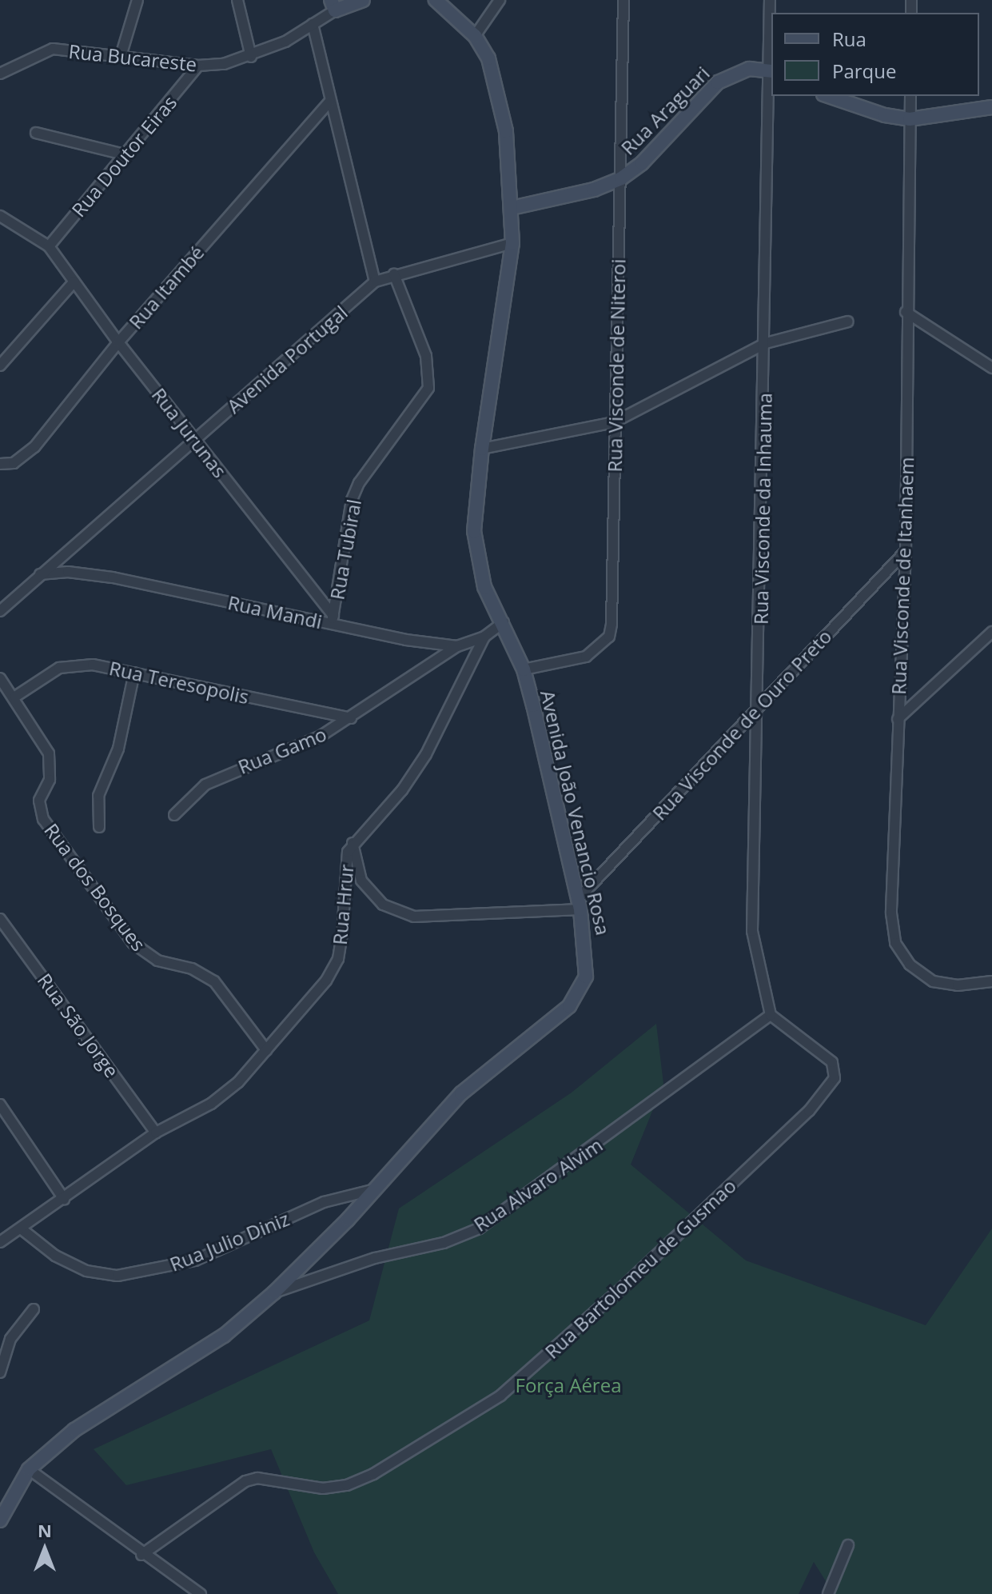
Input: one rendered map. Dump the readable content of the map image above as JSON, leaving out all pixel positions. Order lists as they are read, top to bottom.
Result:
{
  "streets": {
    "main road": ["Rua Araguari", "Avenida João Venancio Rosa"],
    "street": [
      "Rua Bucareste",
      "Rua Doutor Eiras",
      "Rua Itambé",
      "Avenida Portugal",
      "Rua Visconde de Niteroi",
      "Rua Jurunas",
      "Rua Visconde da Inhauma",
      "Rua Tubiral",
      "Rua Visconde de Itanhaem",
      "Rua Mandi",
      "Rua Teresopolis",
      "Rua Visconde de Ouro Preto",
      "Rua Gamo",
      "Rua dos Bosques",
      "Rua Hrur",
      "Rua São Jorge",
      "Rua Alvaro Alvim",
      "Rua Julio Diniz",
      "Rua Bartolomeu de Gusmao"
    ]
  },
  "crossings": [
    ["Rua Bucareste", "Rua Doutor Eiras"],
    ["Rua Araguari", "Rua Visconde de Niteroi"],
    ["Rua Araguari", "Rua Visconde da Inhauma"],
    ["Rua Araguari", "Avenida João Venancio Rosa"],
    ["Rua Doutor Eiras", "Rua Jurunas"],
    ["Rua Itambé", "Rua Jurunas"],
    ["Avenida Portugal", "Rua Jurunas"],
    ["Avenida Portugal", "Rua Mandi"],
    ["Rua Visconde de Niteroi", "Avenida João Venancio Rosa"],
    ["Rua Jurunas", "Rua Tubiral"],
    ["Rua Jurunas", "Rua Mandi"],
    ["Rua Visconde da Inhauma", "Rua Visconde de Ouro Preto"],
    ["Rua Visconde da Inhauma", "Rua Alvaro Alvim"],
    ["Rua Visconde da Inhauma", "Rua Bartolomeu de Gusmao"],
    ["Rua Tubiral", "Rua Mandi"],
    ["Rua Visconde de Itanhaem", "Rua Visconde de Ouro Preto"],
    ["Rua Mandi", "Rua Gamo"],
    ["Rua Mandi", "Avenida João Venancio Rosa"],
    ["Rua Mandi", "Rua Hrur"],
    ["Rua Teresopolis", "Rua Gamo"],
    ["Rua Teresopolis", "Rua dos Bosques"],
    ["Rua Visconde de Ouro Preto", "Avenida João Venancio Rosa"],
    ["Avenida João Venancio Rosa", "Rua Alvaro Alvim"],
    ["Avenida João Venancio Rosa", "Rua Julio Diniz"],
    ["Rua dos Bosques", "Rua Hrur"],
    ["Rua Hrur", "Rua São Jorge"],
    ["Rua Hrur", "Rua Julio Diniz"],
    ["Rua Alvaro Alvim", "Rua Bartolomeu de Gusmao"]
  ],
  "parks": ["Força Aérea"],
  "legend": ["Rua", "Parque"],
  "north": "top"
}
